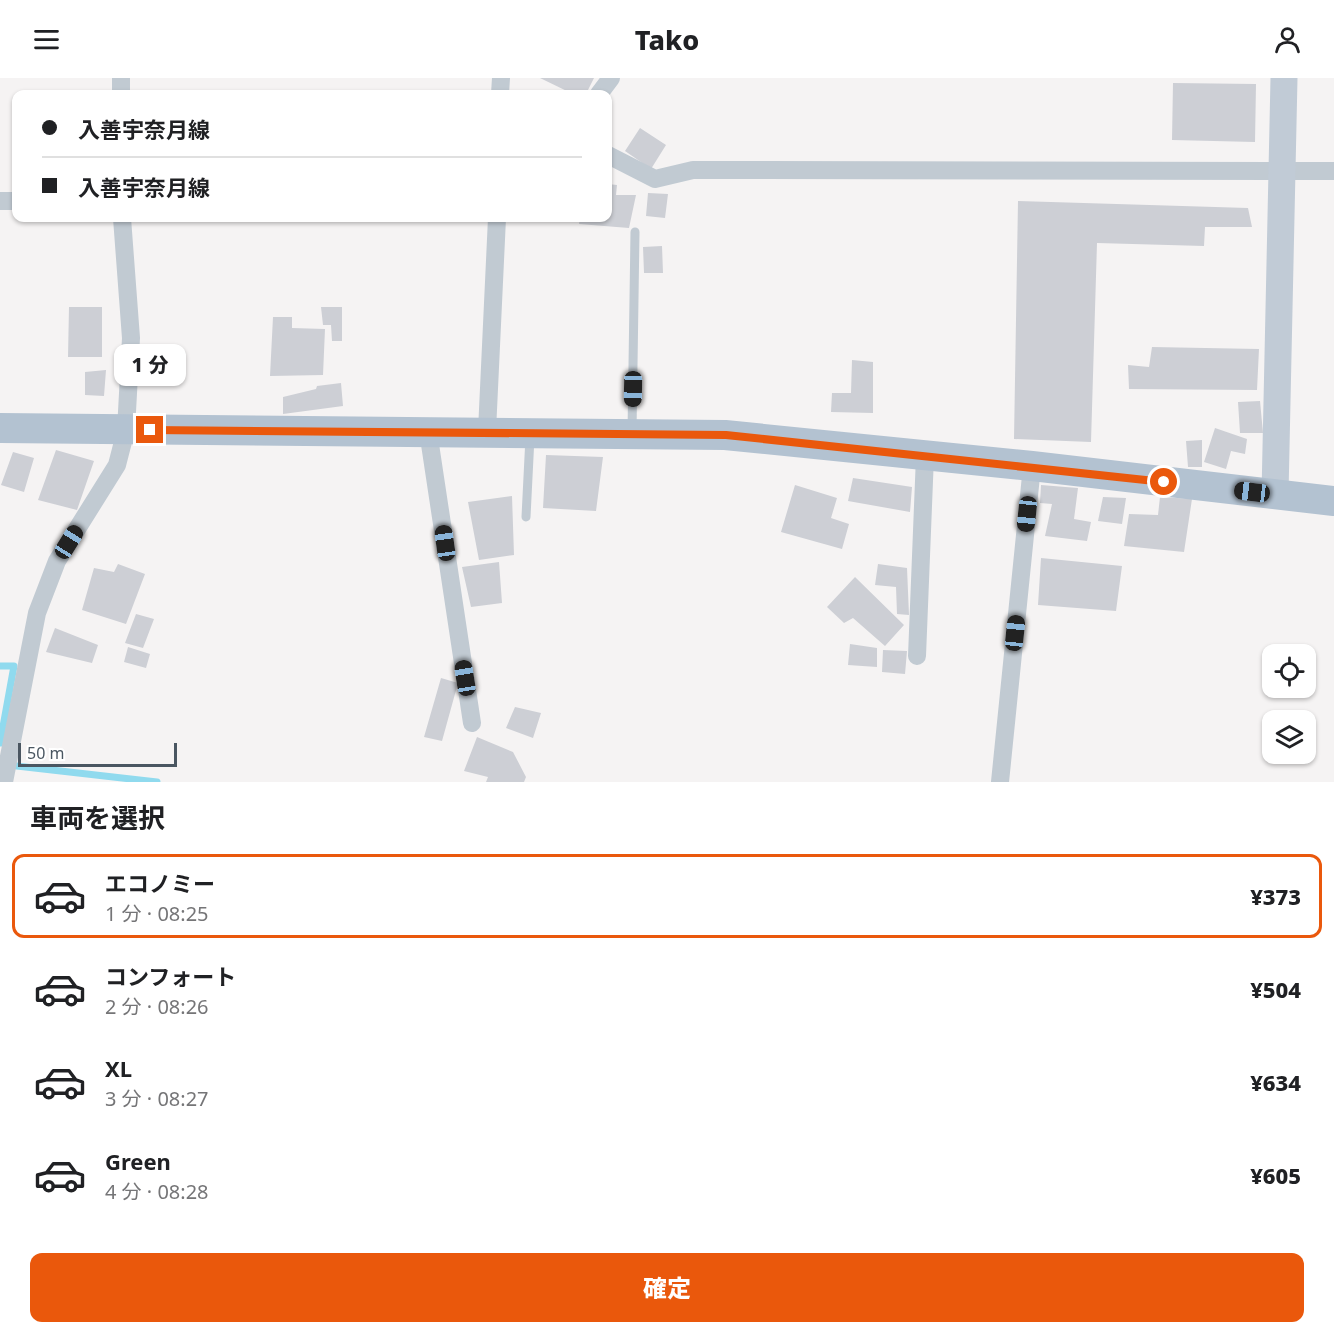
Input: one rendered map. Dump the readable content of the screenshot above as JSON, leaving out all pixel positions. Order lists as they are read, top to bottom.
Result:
{
  "scale_bar": "50 m",
  "page": {
    "header": "Tako",
    "banner": ["入善宇奈月線", "入善宇奈月線"],
    "bubble": "1 分",
    "scale": "50 m",
    "heading": "車両を選択",
    "list": [
      {
        "name": "エコノミー",
        "note": "1 分 · 08:25",
        "value": "¥373"
      },
      {
        "name": "コンフォート",
        "note": "2 分 · 08:26",
        "value": "¥504"
      },
      {
        "name": "XL",
        "note": "3 分 · 08:27",
        "value": "¥634"
      },
      {
        "name": "Green",
        "note": "4 分 · 08:28",
        "value": "¥605"
      }
    ],
    "buttons": "確定"
  }
}
